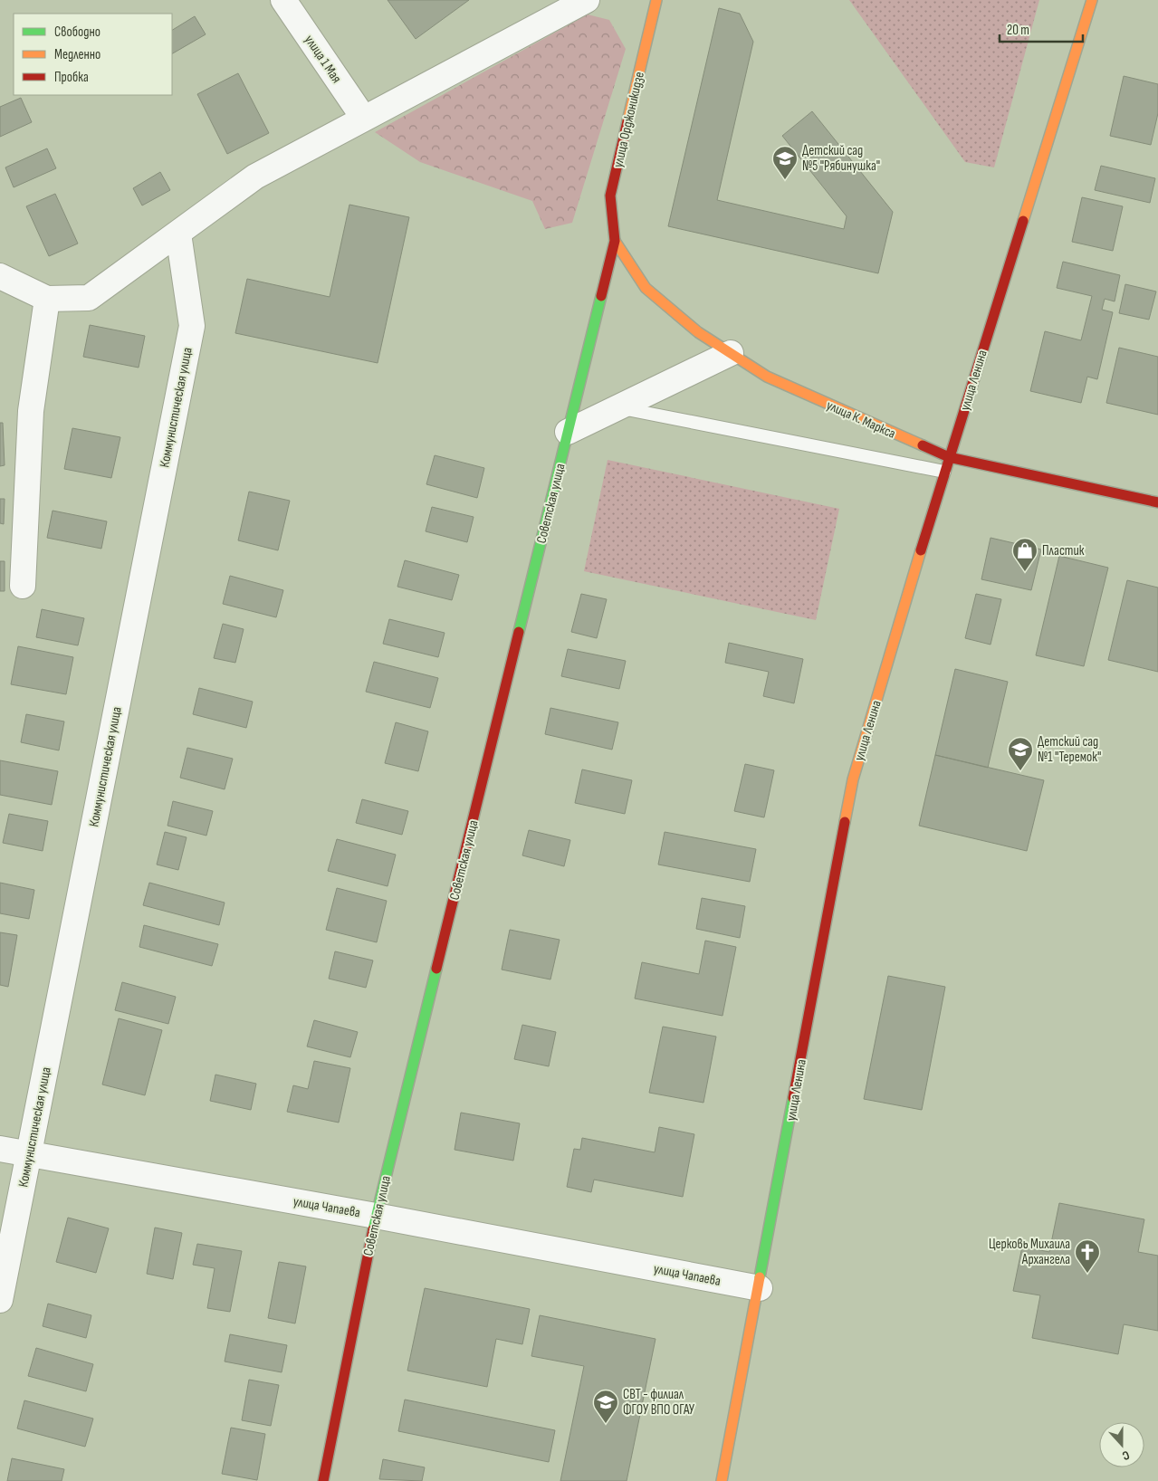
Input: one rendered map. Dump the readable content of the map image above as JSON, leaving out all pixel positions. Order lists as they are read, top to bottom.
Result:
{
  "streets": {
    "street": [
      "улица 1 Мая",
      "улица Орджоникидзе",
      "улица Ленина",
      "Коммунистическая улица",
      "улица К. Маркса",
      "Советская улица",
      "улица Чапаева"
    ]
  },
  "crossings": [
    ["улица Орджоникидзе", "улица К. Маркса"],
    ["улица Орджоникидзе", "Советская улица"],
    ["улица Ленина", "улица К. Маркса"],
    ["улица Ленина", "улица Чапаева"],
    ["Коммунистическая улица", "улица Чапаева"],
    ["улица К. Маркса", "Советская улица"],
    ["Советская улица", "улица Чапаева"]
  ],
  "places": {
    "school or university": ["Детский сад №5 \"Рябинушка\"", "Детский сад №1 \"Теремок\"", "СВТ - филиал ФГОУ ВПО ОГАУ"],
    "shop": ["Пластик"],
    "church": ["Церковь Михаила Архангела"]
  },
  "legend": ["Свободно", "Медленно", "Пробка"],
  "scale_bar": "20 m",
  "north": "bottom"
}
